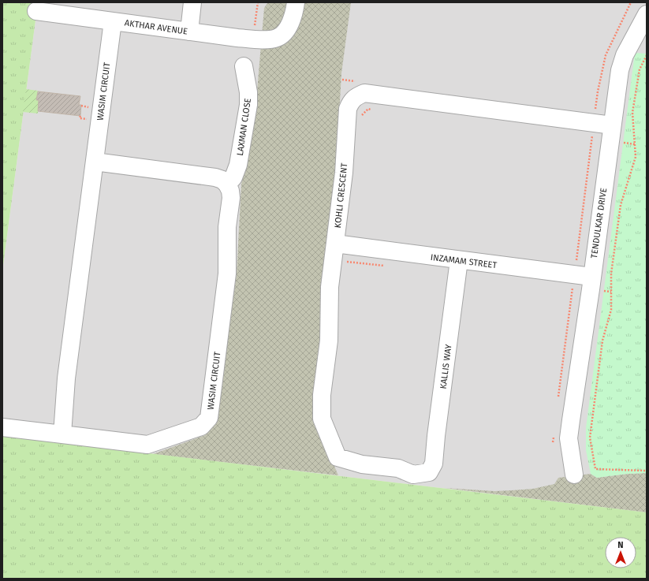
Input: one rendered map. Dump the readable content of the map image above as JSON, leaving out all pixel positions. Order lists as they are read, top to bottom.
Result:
{
  "streets": {
    "street": [
      "AKTHAR AVENUE",
      "WASIM CIRCUIT",
      "LAXMAN CLOSE",
      "KOHLI CRESCENT",
      "TENDULKAR DRIVE",
      "INZAMAM STREET",
      "KALLIS WAY"
    ]
  },
  "crossings": [
    ["AKTHAR AVENUE", "WASIM CIRCUIT"],
    ["WASIM CIRCUIT", "LAXMAN CLOSE"],
    ["KOHLI CRESCENT", "TENDULKAR DRIVE"],
    ["KOHLI CRESCENT", "INZAMAM STREET"],
    ["KOHLI CRESCENT", "KALLIS WAY"],
    ["TENDULKAR DRIVE", "INZAMAM STREET"],
    ["INZAMAM STREET", "KALLIS WAY"]
  ],
  "north": "top"
}
